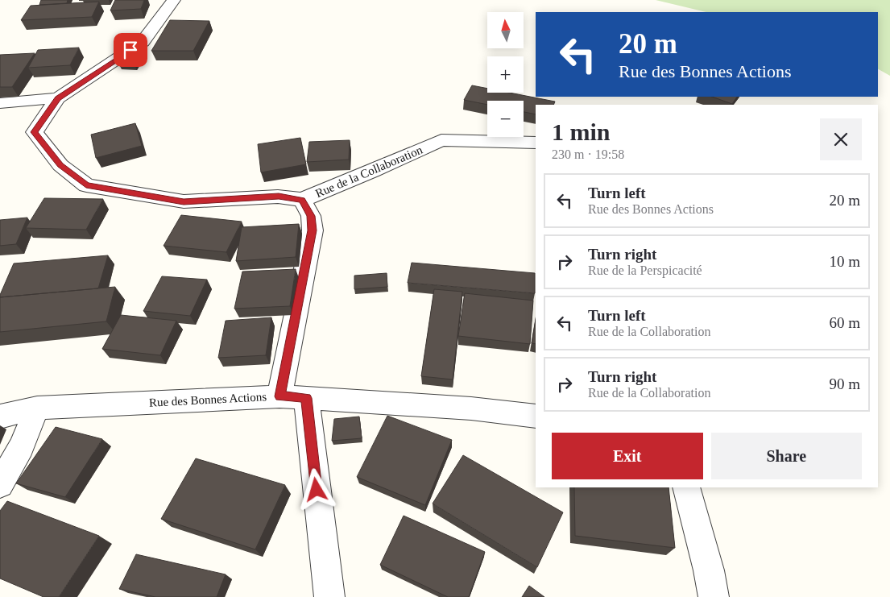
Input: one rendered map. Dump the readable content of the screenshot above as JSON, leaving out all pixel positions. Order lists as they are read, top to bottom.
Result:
{
  "streets": {
    "street": ["Rue de la Collaboration", "Rue des Bonnes Actions"]
  },
  "north": "top",
  "page": {
    "map_buttons": ["+", "−"],
    "turn": ["20 m", "Rue des Bonnes Actions"],
    "heading": ["1 min", "230 m · 19:58"],
    "list": [
      {
        "name": "Turn left",
        "note": "Rue des Bonnes Actions",
        "value": "20 m"
      },
      {
        "name": "Turn right",
        "note": "Rue de la Perspicacité",
        "value": "10 m"
      },
      {
        "name": "Turn left",
        "note": "Rue de la Collaboration",
        "value": "60 m"
      },
      {
        "name": "Turn right",
        "note": "Rue de la Collaboration",
        "value": "90 m"
      }
    ],
    "buttons": ["Exit", "Share"]
  }
}
